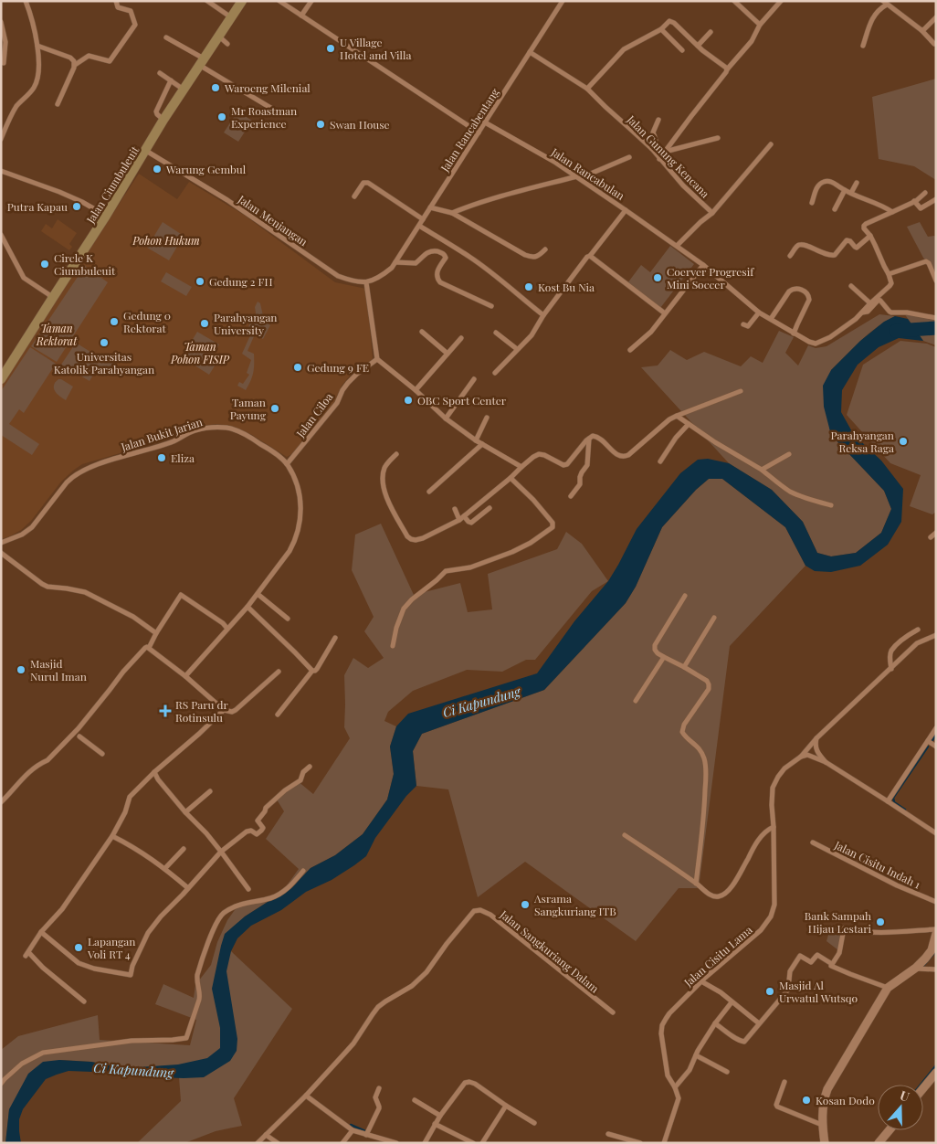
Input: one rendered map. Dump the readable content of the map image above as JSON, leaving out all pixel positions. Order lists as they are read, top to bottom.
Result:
{
  "streets": {
    "main road": ["Jalan Ciumbuleuit"],
    "street": [
      "Jalan Rancabentang",
      "Jalan Gunung Kencana",
      "Jalan Rancabulan",
      "Jalan Menjangan",
      "Jalan Ciloa",
      "Jalan Bukit Jarian",
      "Jalan Cisitu Indah 1",
      "Jalan Sangkuriang Dalam",
      "Jalan Cisitu Lama"
    ]
  },
  "crossings": [
    ["Jalan Rancabentang", "Jalan Gunung Kencana"],
    ["Jalan Rancabentang", "Jalan Rancabulan"],
    ["Jalan Rancabentang", "Jalan Menjangan"],
    ["Jalan Gunung Kencana", "Jalan Rancabulan"],
    ["Jalan Ciumbuleuit", "Jalan Menjangan"],
    ["Jalan Ciloa", "Jalan Bukit Jarian"]
  ],
  "water": ["Ci Kapundung"],
  "parks": ["Pohon Hukum", "Taman Rektorat", "Taman Pohon FISIP"],
  "places": {
    "other": [
      "U Village Hotel and Villa",
      "Waroeng Milenial",
      "Mr Roastman Experience",
      "Swan House",
      "Warung Gembul",
      "Putra Kapau",
      "Circle K Ciumbuleuit",
      "Coerver Progresif Mini Soccer",
      "Gedung 2 FH",
      "Kost Bu Nia",
      "Gedung 0 Rektorat",
      "Parahyangan University",
      "Universitas Katolik Parahyangan",
      "Gedung 9 FE",
      "OBC Sport Center",
      "Taman Payung",
      "Parahyangan Reksa Raga",
      "Eliza",
      "Masjid Nurul Iman",
      "Asrama Sangkuriang ITB",
      "Bank Sampah Hijau Lestari",
      "Lapangan Voli RT 4",
      "Masjid Al Urwatul Wutsqo",
      "Kosan Dodo"
    ],
    "health": ["RS Paru dr Rotinsulu"]
  },
  "north": "top"
}
